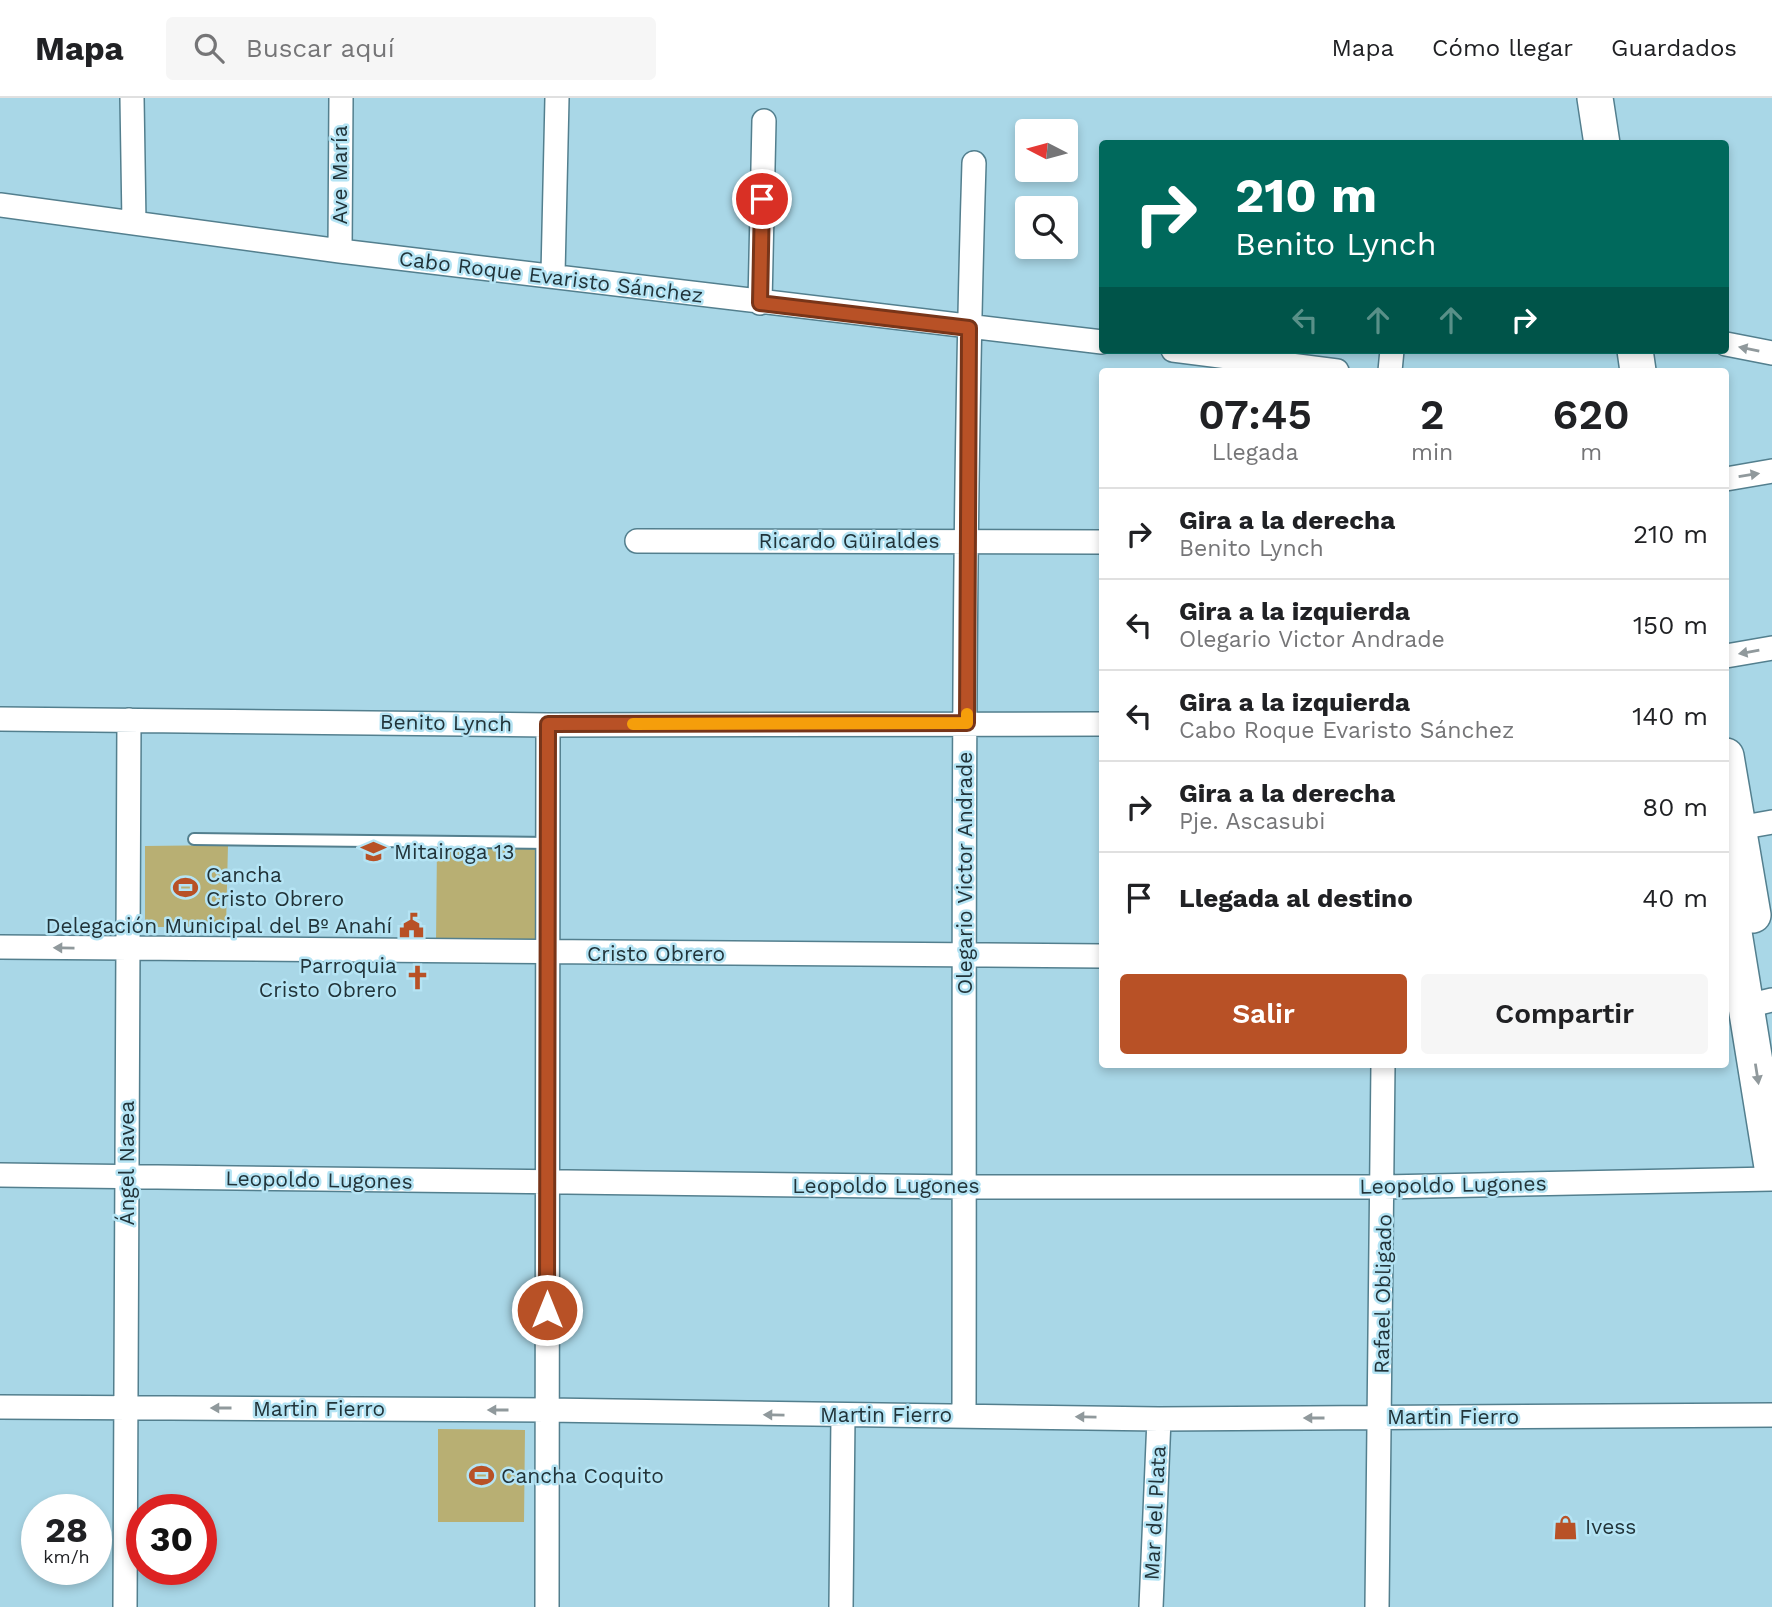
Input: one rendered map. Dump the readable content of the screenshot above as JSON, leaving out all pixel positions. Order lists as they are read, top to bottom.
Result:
{
  "streets": {
    "street": [
      "Ave María",
      "Cabo Roque Evaristo Sánchez",
      "Ricardo Güiraldes",
      "Benito Lynch",
      "Olegario Victor Andrade",
      "Cristo Obrero",
      "Ángel Navea",
      "Leopoldo Lugones",
      "Rafael Obligado",
      "Martin Fierro",
      "Mar del Plata"
    ]
  },
  "crossings": [
    ["Ave María", "Cabo Roque Evaristo Sánchez"],
    ["Cabo Roque Evaristo Sánchez", "Olegario Victor Andrade"],
    ["Ricardo Güiraldes", "Olegario Victor Andrade"],
    ["Benito Lynch", "Olegario Victor Andrade"],
    ["Benito Lynch", "Ángel Navea"],
    ["Olegario Victor Andrade", "Cristo Obrero"],
    ["Olegario Victor Andrade", "Leopoldo Lugones"],
    ["Olegario Victor Andrade", "Martin Fierro"],
    ["Cristo Obrero", "Ángel Navea"],
    ["Ángel Navea", "Leopoldo Lugones"],
    ["Ángel Navea", "Martin Fierro"],
    ["Leopoldo Lugones", "Rafael Obligado"],
    ["Rafael Obligado", "Martin Fierro"],
    ["Martin Fierro", "Mar del Plata"]
  ],
  "one_way": ["Martin Fierro"],
  "places": {
    "school or university": ["Mitairoga 13"],
    "sports": ["Cancha Cristo Obrero", "Cancha Coquito"],
    "public building": ["Delegación Municipal del Bº Anahí"],
    "church": ["Parroquia Cristo Obrero"],
    "shop": ["Ivess"]
  },
  "north": "left",
  "page": {
    "header": "Mapa",
    "search": "Buscar aquí",
    "nav": ["Mapa", "Cómo llegar", "Guardados"],
    "turn": ["210 m", "Benito Lynch"],
    "eta": [
      "07:45",
      "Llegada",
      "2",
      "min",
      "620",
      "m"
    ],
    "list": [
      {
        "name": "Gira a la derecha",
        "note": "Benito Lynch",
        "value": "210 m"
      },
      {
        "name": "Gira a la izquierda",
        "note": "Olegario Victor Andrade",
        "value": "150 m"
      },
      {
        "name": "Gira a la izquierda",
        "note": "Cabo Roque Evaristo Sánchez",
        "value": "140 m"
      },
      {
        "name": "Gira a la derecha",
        "note": "Pje. Ascasubi",
        "value": "80 m"
      },
      {
        "name": "Llegada al destino",
        "value": "40 m"
      }
    ],
    "buttons": ["Salir", "Compartir"],
    "speed": "28 km/h",
    "limit": "30"
  }
}
